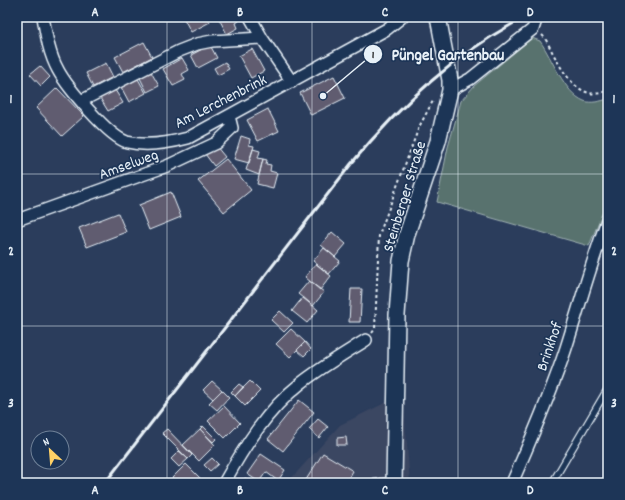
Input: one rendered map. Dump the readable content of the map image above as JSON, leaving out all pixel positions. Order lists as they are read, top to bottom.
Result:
{
  "streets": {
    "street": [
      "Am Lerchenbrink",
      "Amselweg",
      "Steinberger Straße",
      "Brinkhof"
    ]
  },
  "crossings": [
    ["Am Lerchenbrink", "Amselweg"]
  ],
  "places": ["Püngel Gartenbau"],
  "north": "top left",
  "grid": {
    "columns": [
      "A",
      "B",
      "C",
      "D"
    ],
    "rows": ["1", "2", "3"]
  }
}
